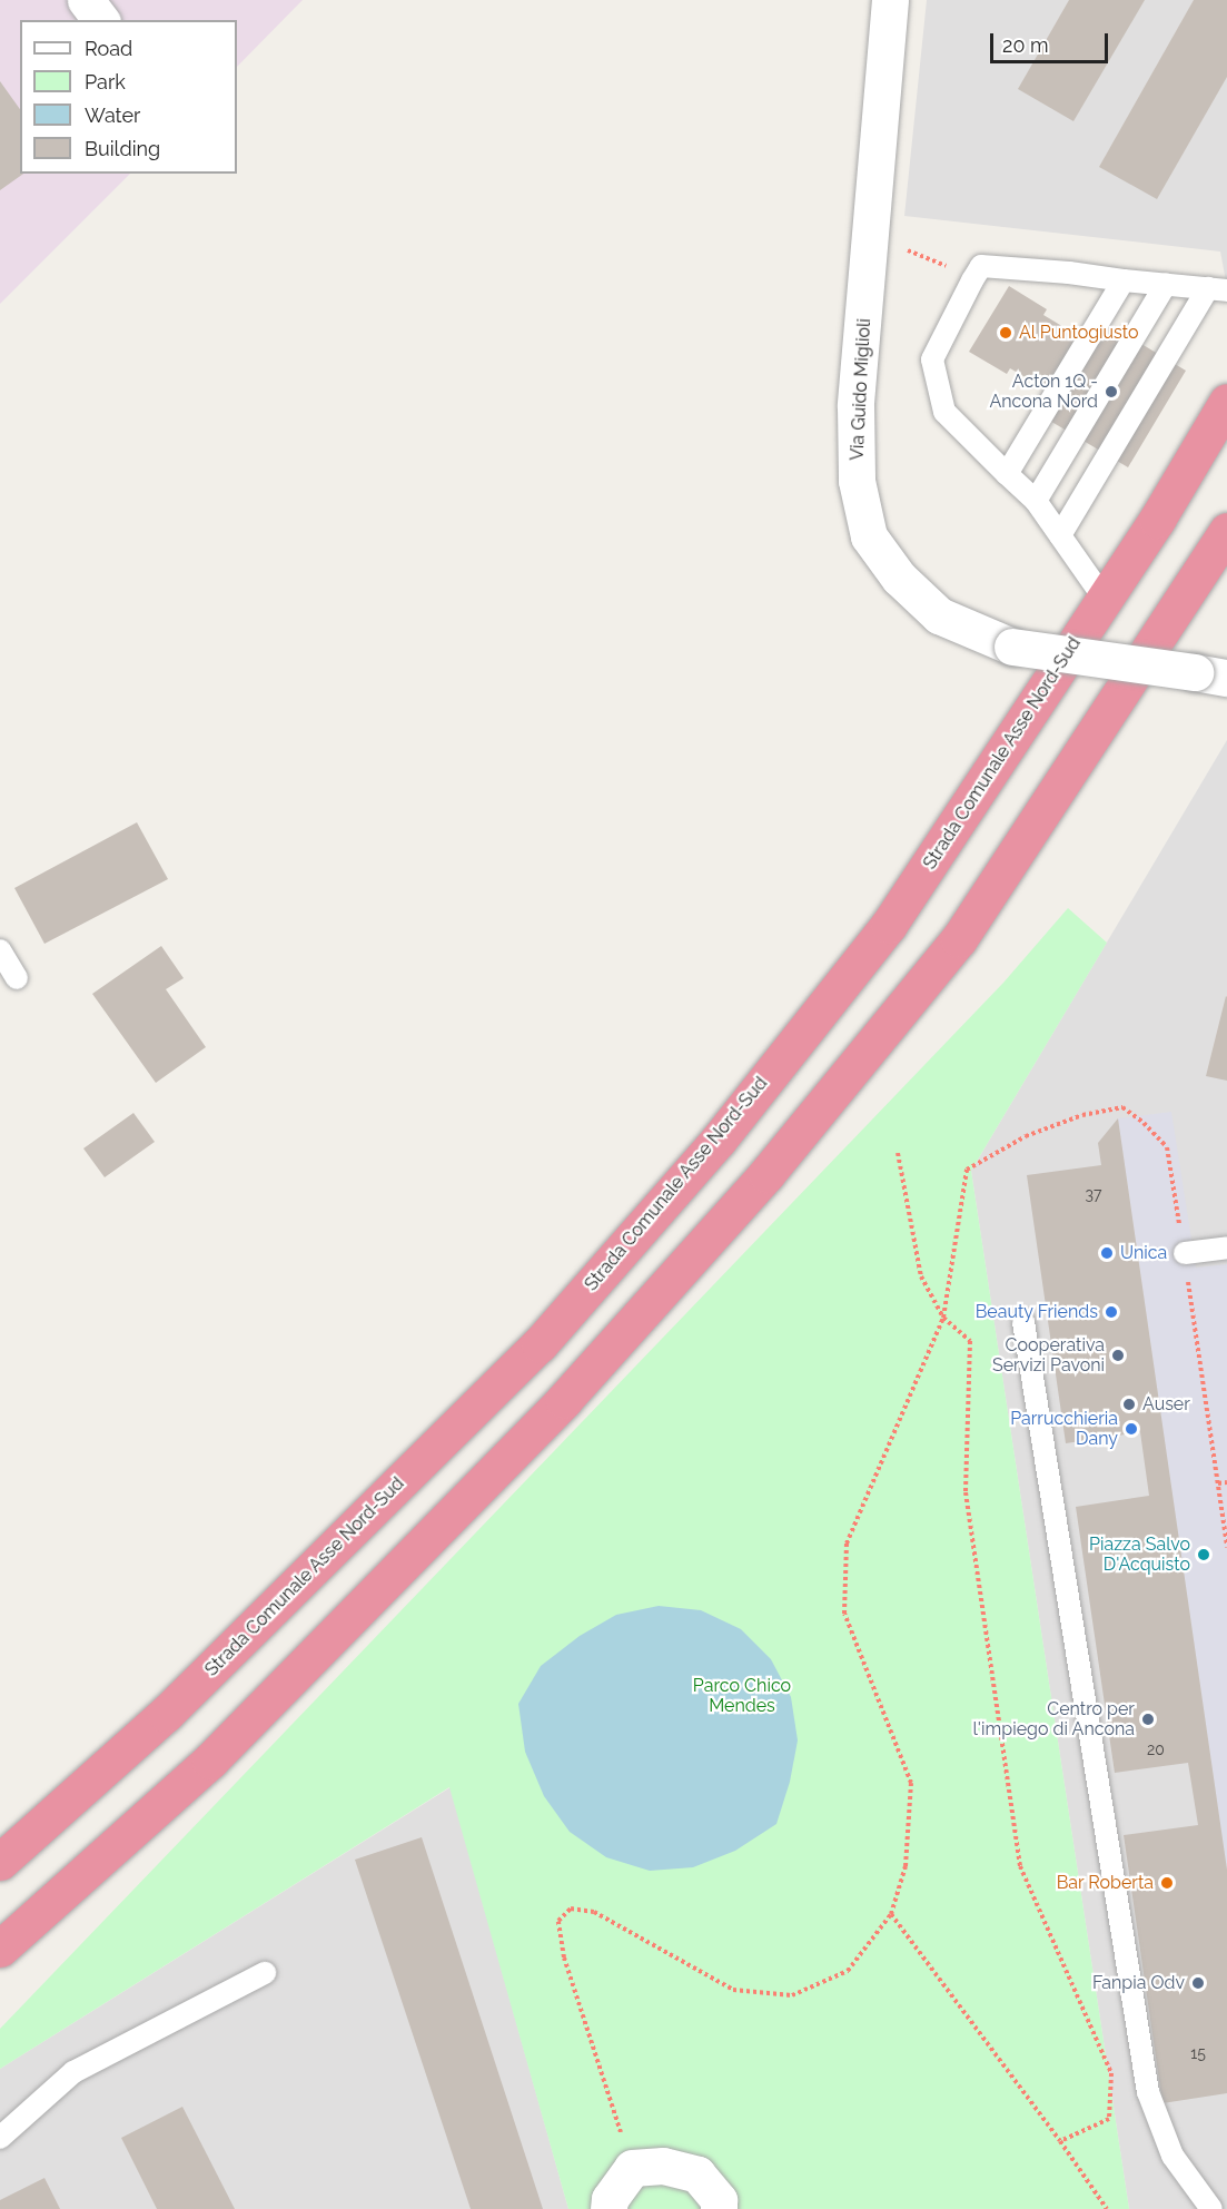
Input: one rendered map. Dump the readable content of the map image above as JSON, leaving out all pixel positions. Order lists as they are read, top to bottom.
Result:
{
  "streets": {
    "highway": ["Strada Comunale Asse Nord-Sud"],
    "street": ["Via Guido Miglioli"]
  },
  "parks": ["Parco Chico Mendes"],
  "places": [
    "Al Puntogiusto",
    "Acton 1Q - Ancona Nord",
    "Unica",
    "Beauty Friends",
    "Cooperativa Servizi Pavoni",
    "Auser",
    "Parrucchieria Dany",
    "Piazza Salvo D'Acquisto",
    "Centro per l'impiego di Ancona",
    "Bar Roberta",
    "Fanpia Odv"
  ],
  "house_numbers": ["37", "20", "15"],
  "legend": [
    "Road",
    "Park",
    "Water",
    "Building"
  ],
  "scale_bar": "20 m"
}
